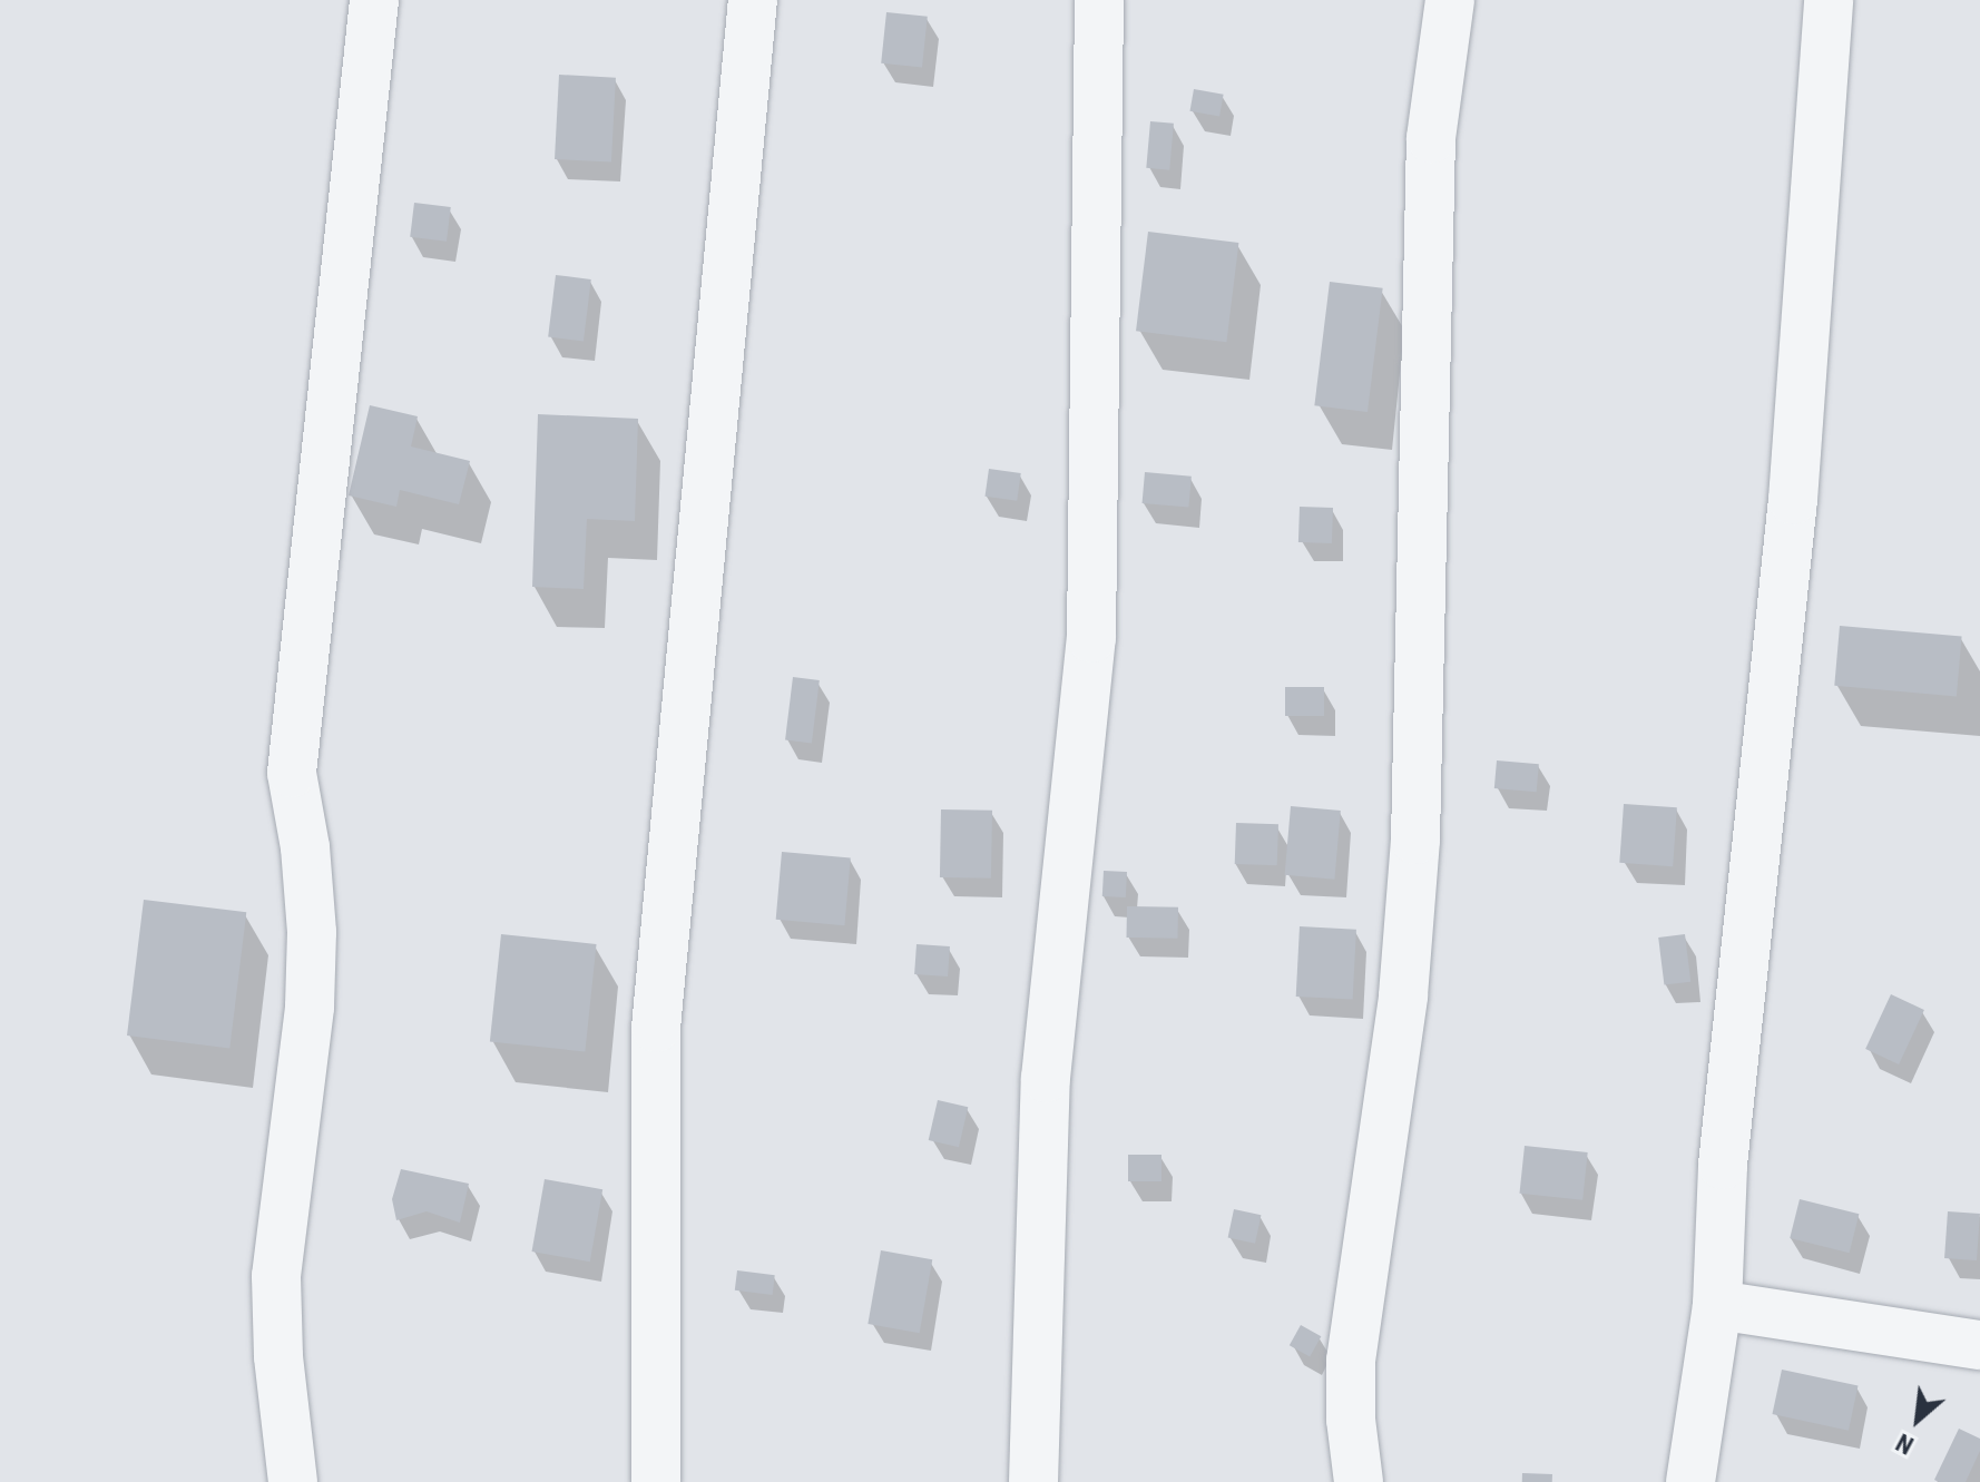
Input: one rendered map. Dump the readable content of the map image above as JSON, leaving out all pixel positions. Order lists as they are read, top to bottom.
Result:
{
  "north": "bottom left"
}
